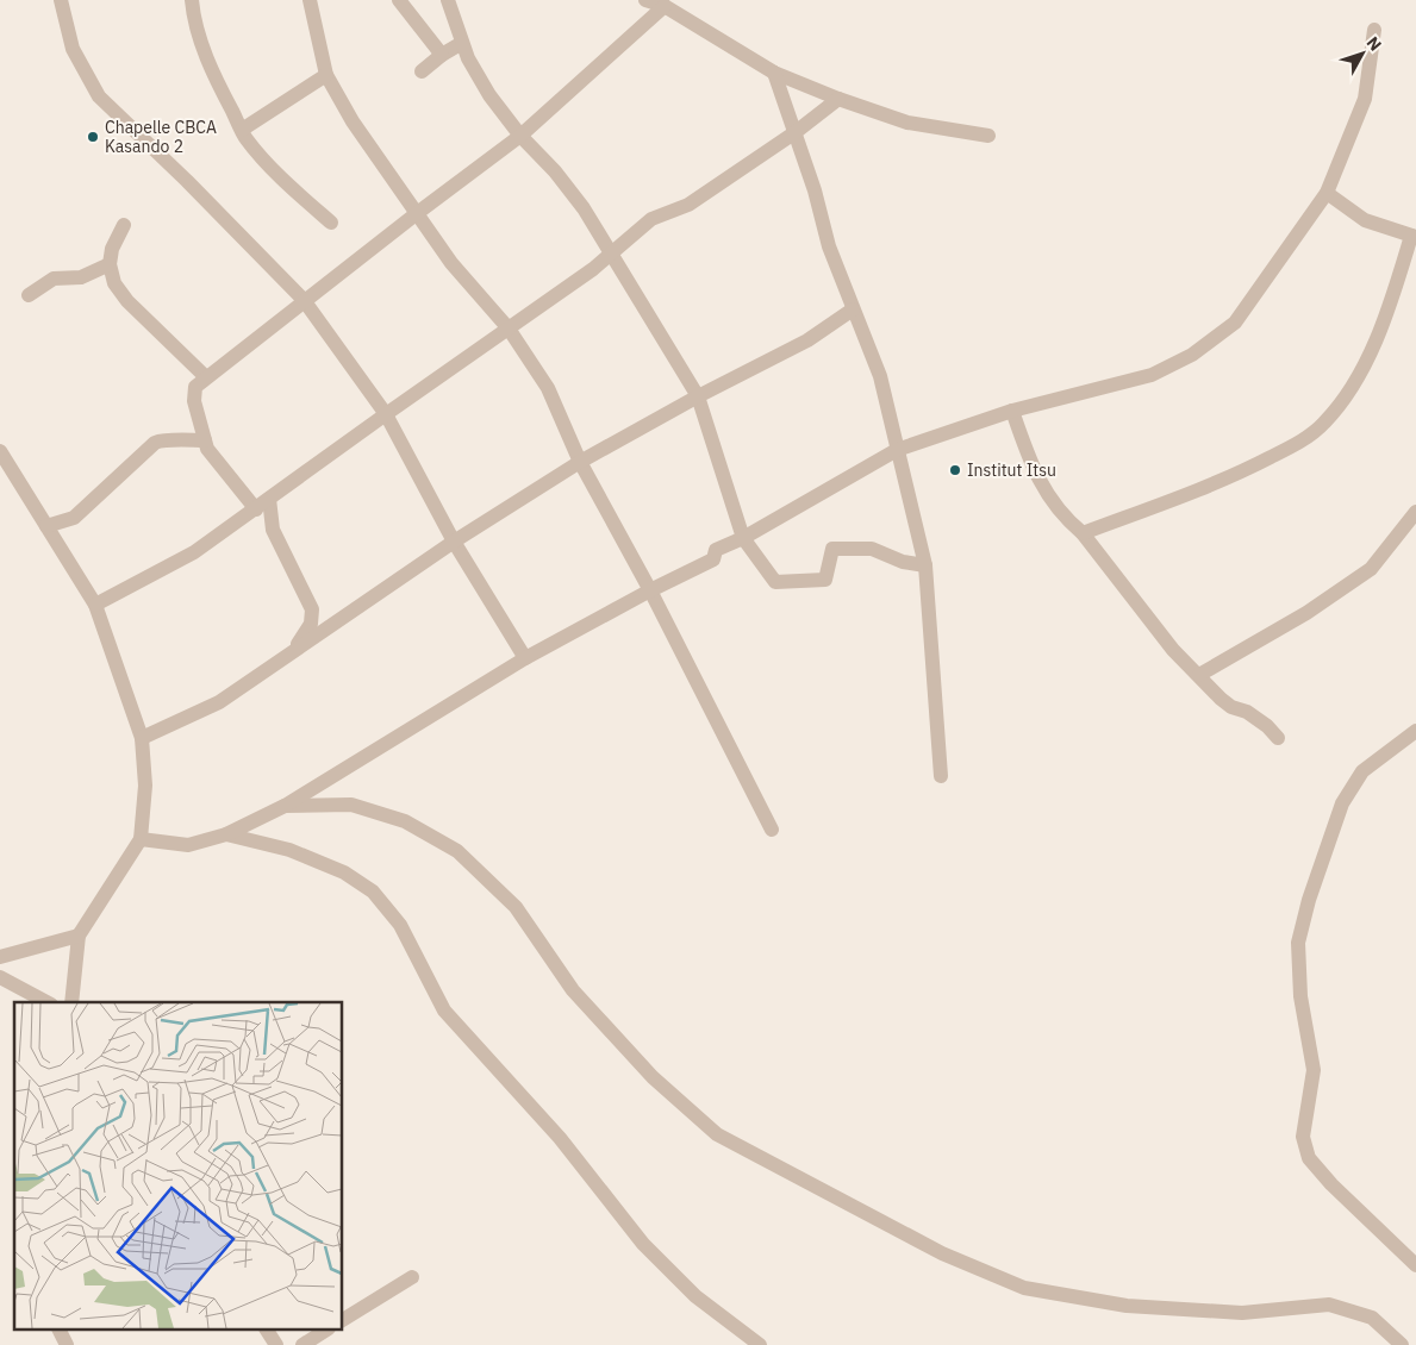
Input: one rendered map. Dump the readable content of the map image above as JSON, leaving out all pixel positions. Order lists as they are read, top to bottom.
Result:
{
  "places": ["Chapelle CBCA Kasando 2", "Institut Itsu"],
  "north": "top right"
}
